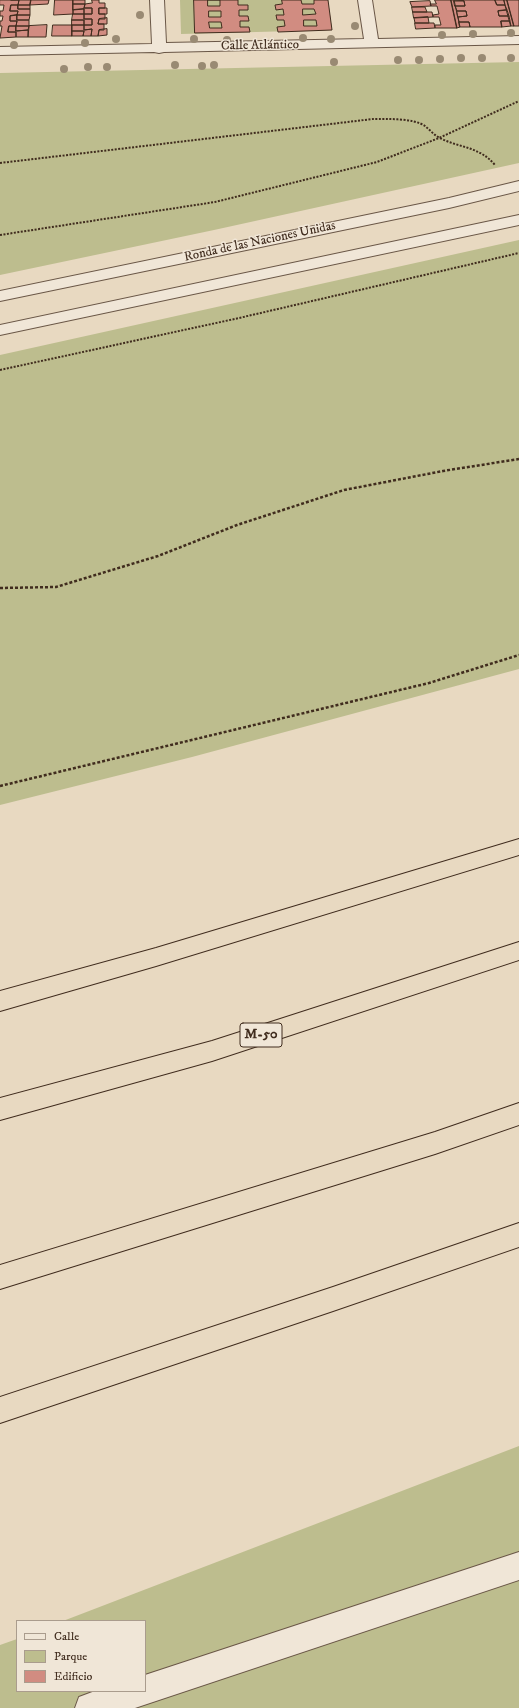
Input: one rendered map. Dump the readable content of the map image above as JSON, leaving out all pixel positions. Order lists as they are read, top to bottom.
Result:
{
  "streets": {
    "highway": ["M-50"],
    "street": ["Calle Atlántico", "Ronda de las Naciones Unidas"]
  },
  "legend": ["Calle", "Parque", "Edificio"]
}
